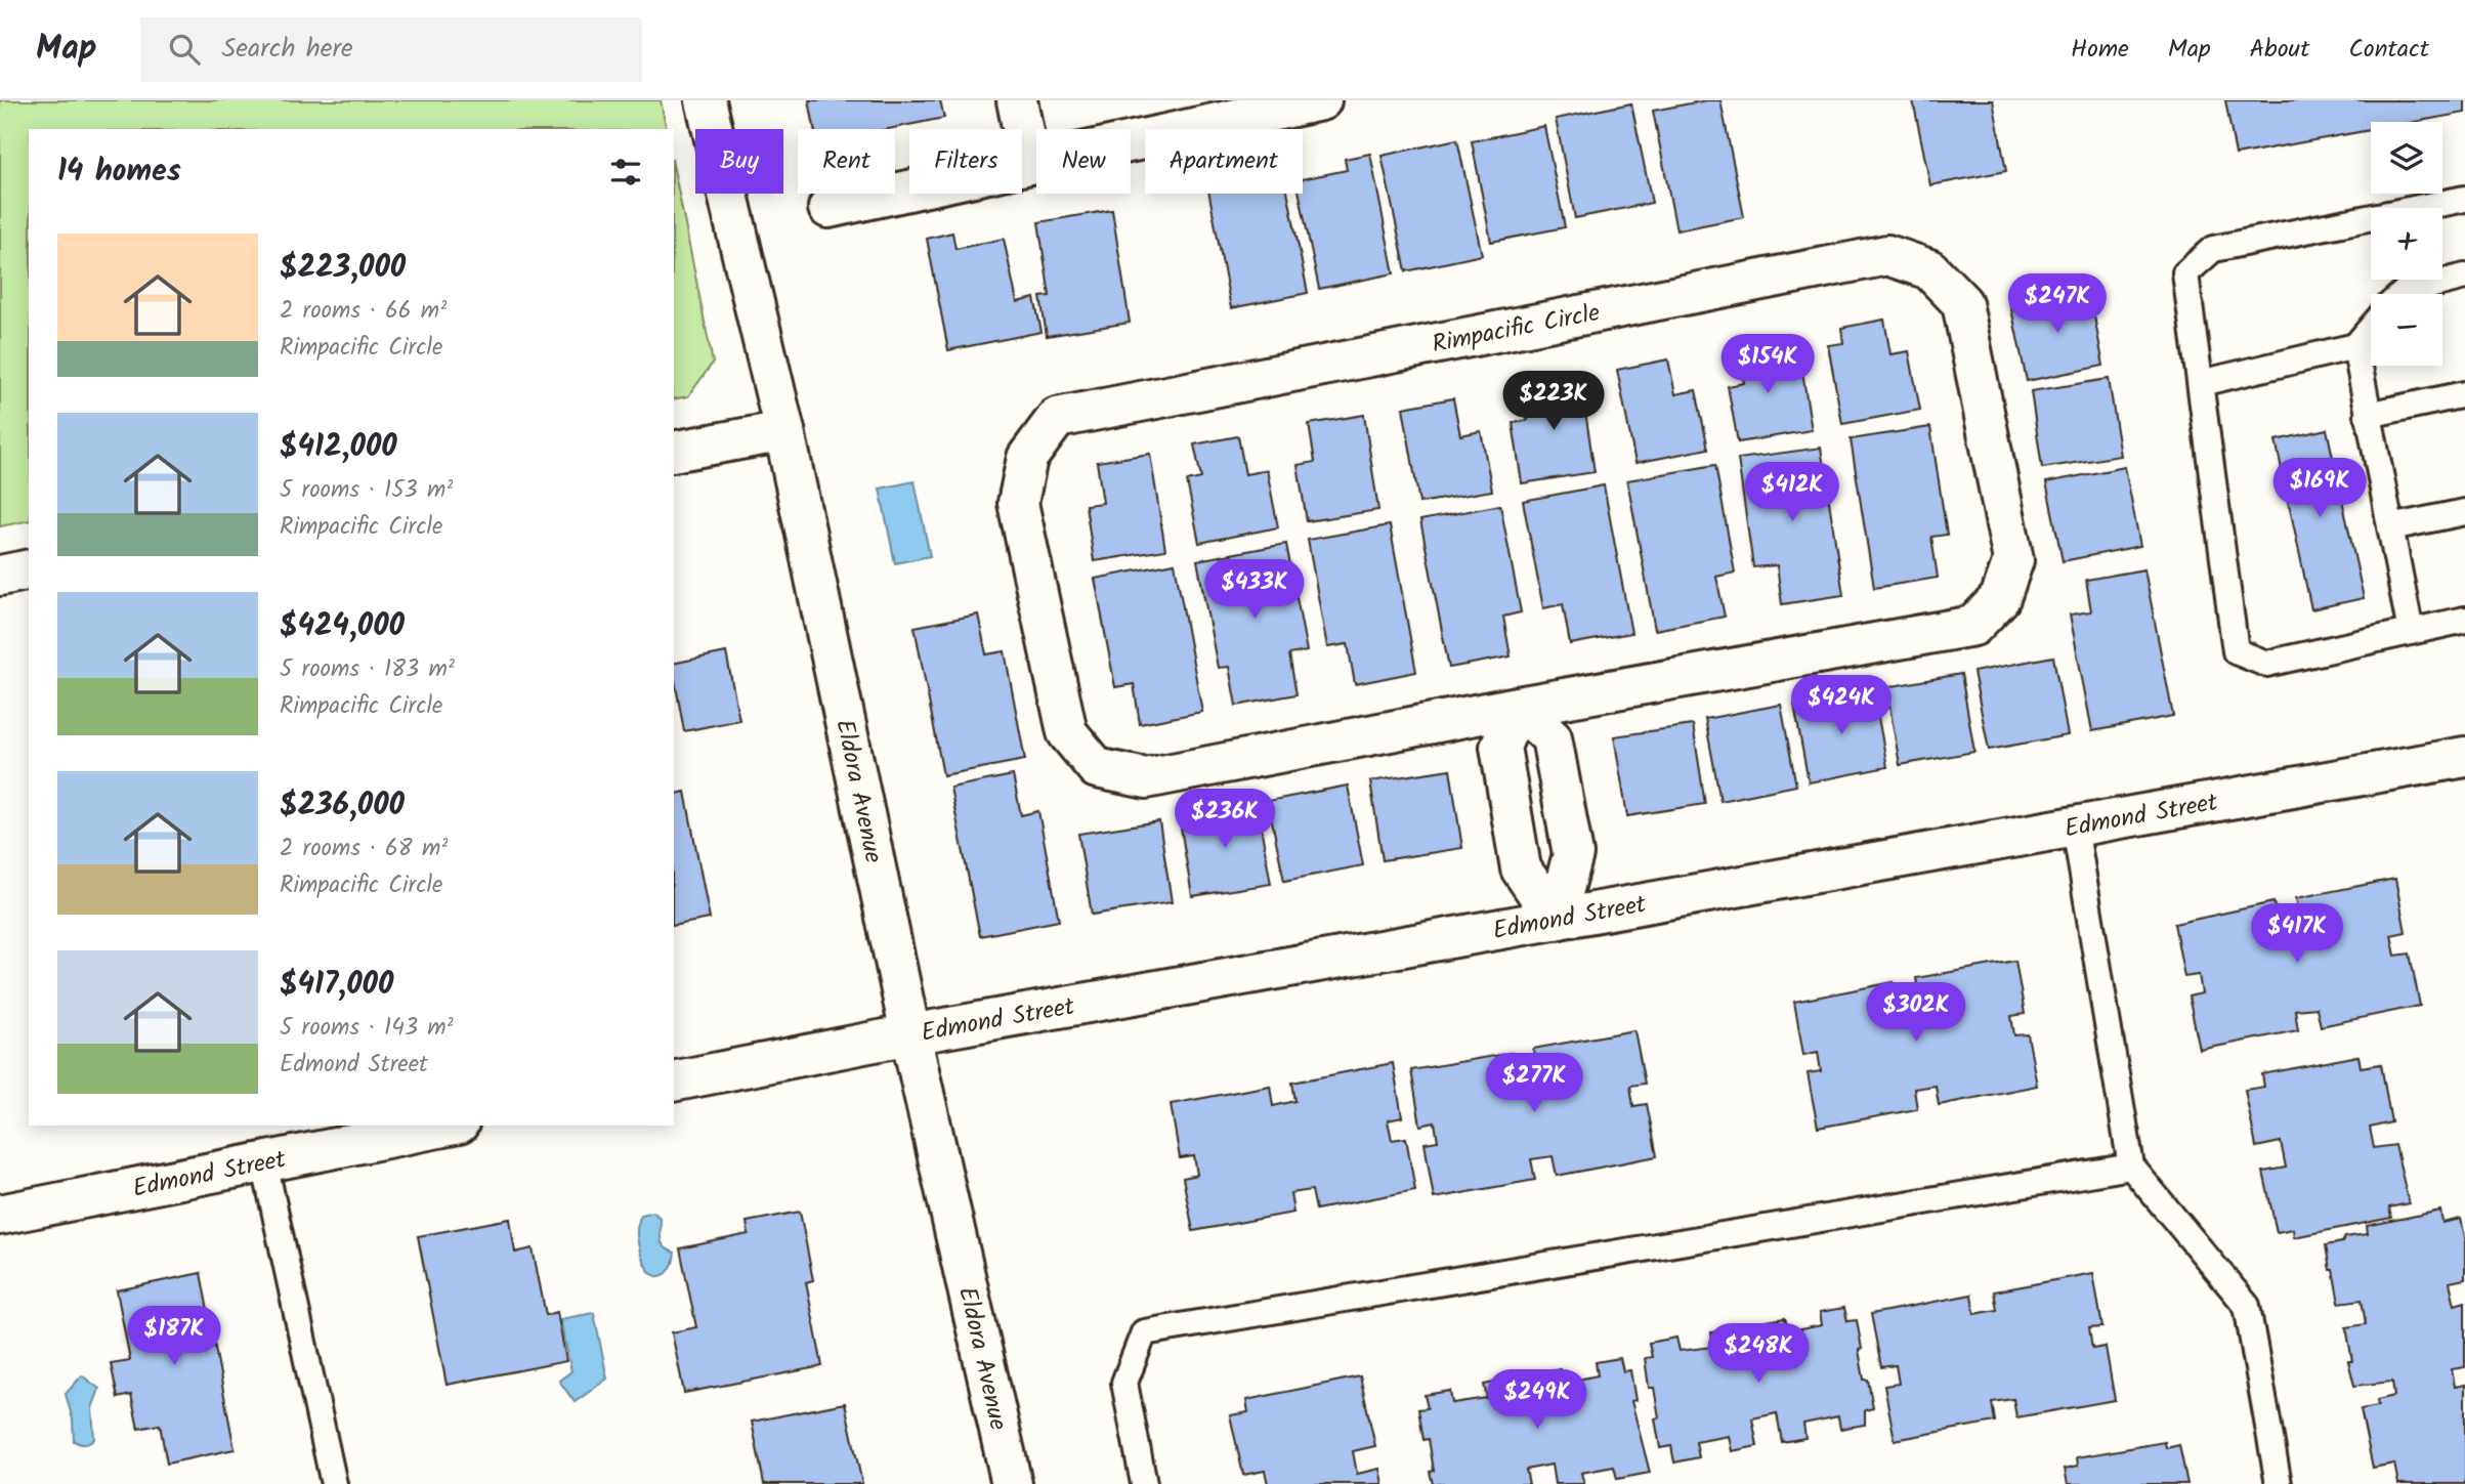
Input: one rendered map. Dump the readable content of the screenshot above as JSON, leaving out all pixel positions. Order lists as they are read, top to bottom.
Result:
{
  "streets": {
    "street": ["Rimpacific Circle", "Eldora Avenue", "Edmond Street"]
  },
  "crossings": [
    ["Eldora Avenue", "Edmond Street"]
  ],
  "page": {
    "header": "Map",
    "search": "Search here",
    "nav": [
      "Home",
      "Map",
      "About",
      "Contact"
    ],
    "map_buttons": ["+", "−"],
    "chip": [
      "Buy",
      "Rent",
      "Filters",
      "New",
      "Apartment"
    ],
    "heading": "14 homes",
    "list": [
      {
        "name": "$223,000",
        "note": "2 rooms · 66 m² · Rimpacific Circle"
      },
      {
        "name": "$412,000",
        "note": "5 rooms · 153 m² · Rimpacific Circle"
      },
      {
        "name": "$424,000",
        "note": "5 rooms · 183 m² · Rimpacific Circle"
      },
      {
        "name": "$236,000",
        "note": "2 rooms · 68 m² · Rimpacific Circle"
      },
      {
        "name": "$417,000",
        "note": "5 rooms · 143 m² · Edmond Street"
      }
    ],
    "price": [
      "$247K",
      "$154K",
      "$223K",
      "$169K",
      "$412K",
      "$433K",
      "$424K",
      "$236K",
      "$417K",
      "$302K",
      "$277K",
      "$187K",
      "$248K",
      "$249K"
    ]
  }
}
